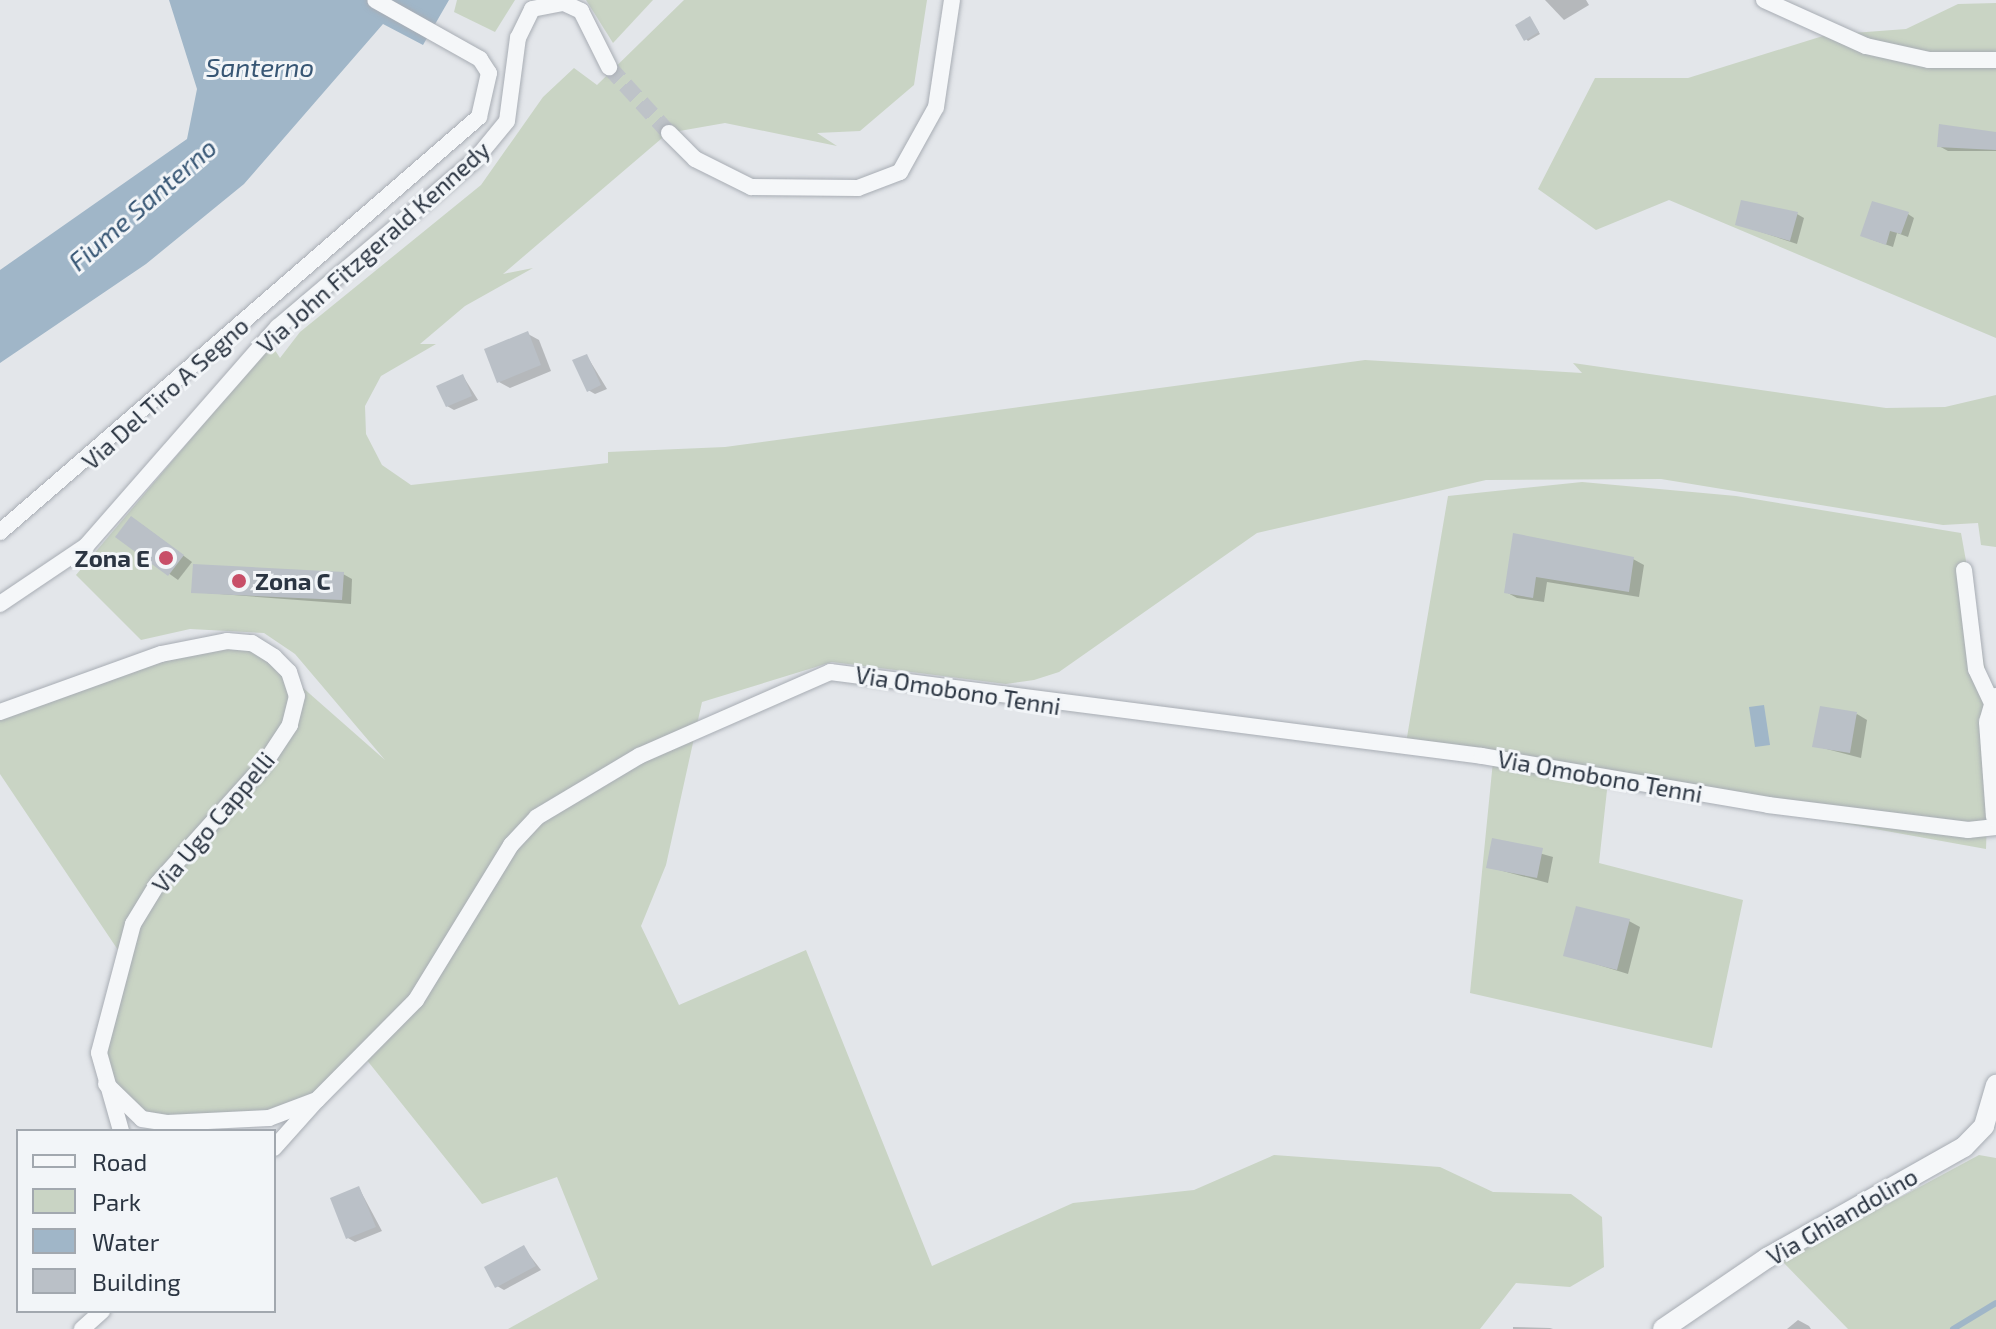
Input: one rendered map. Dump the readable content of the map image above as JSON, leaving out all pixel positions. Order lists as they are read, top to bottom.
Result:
{
  "streets": {
    "street": [
      "Via John Fitzgerald Kennedy",
      "Via Del Tiro A Segno",
      "Via Omobono Tenni",
      "Via Ugo Cappelli",
      "Via Ghiandolino"
    ]
  },
  "crossings": [
    ["Via Omobono Tenni", "Via Ugo Cappelli"]
  ],
  "water": ["Santerno", "Fiume Santerno"],
  "places": ["Zona E", "Zona C"],
  "legend": [
    "Road",
    "Park",
    "Water",
    "Building"
  ]
}
